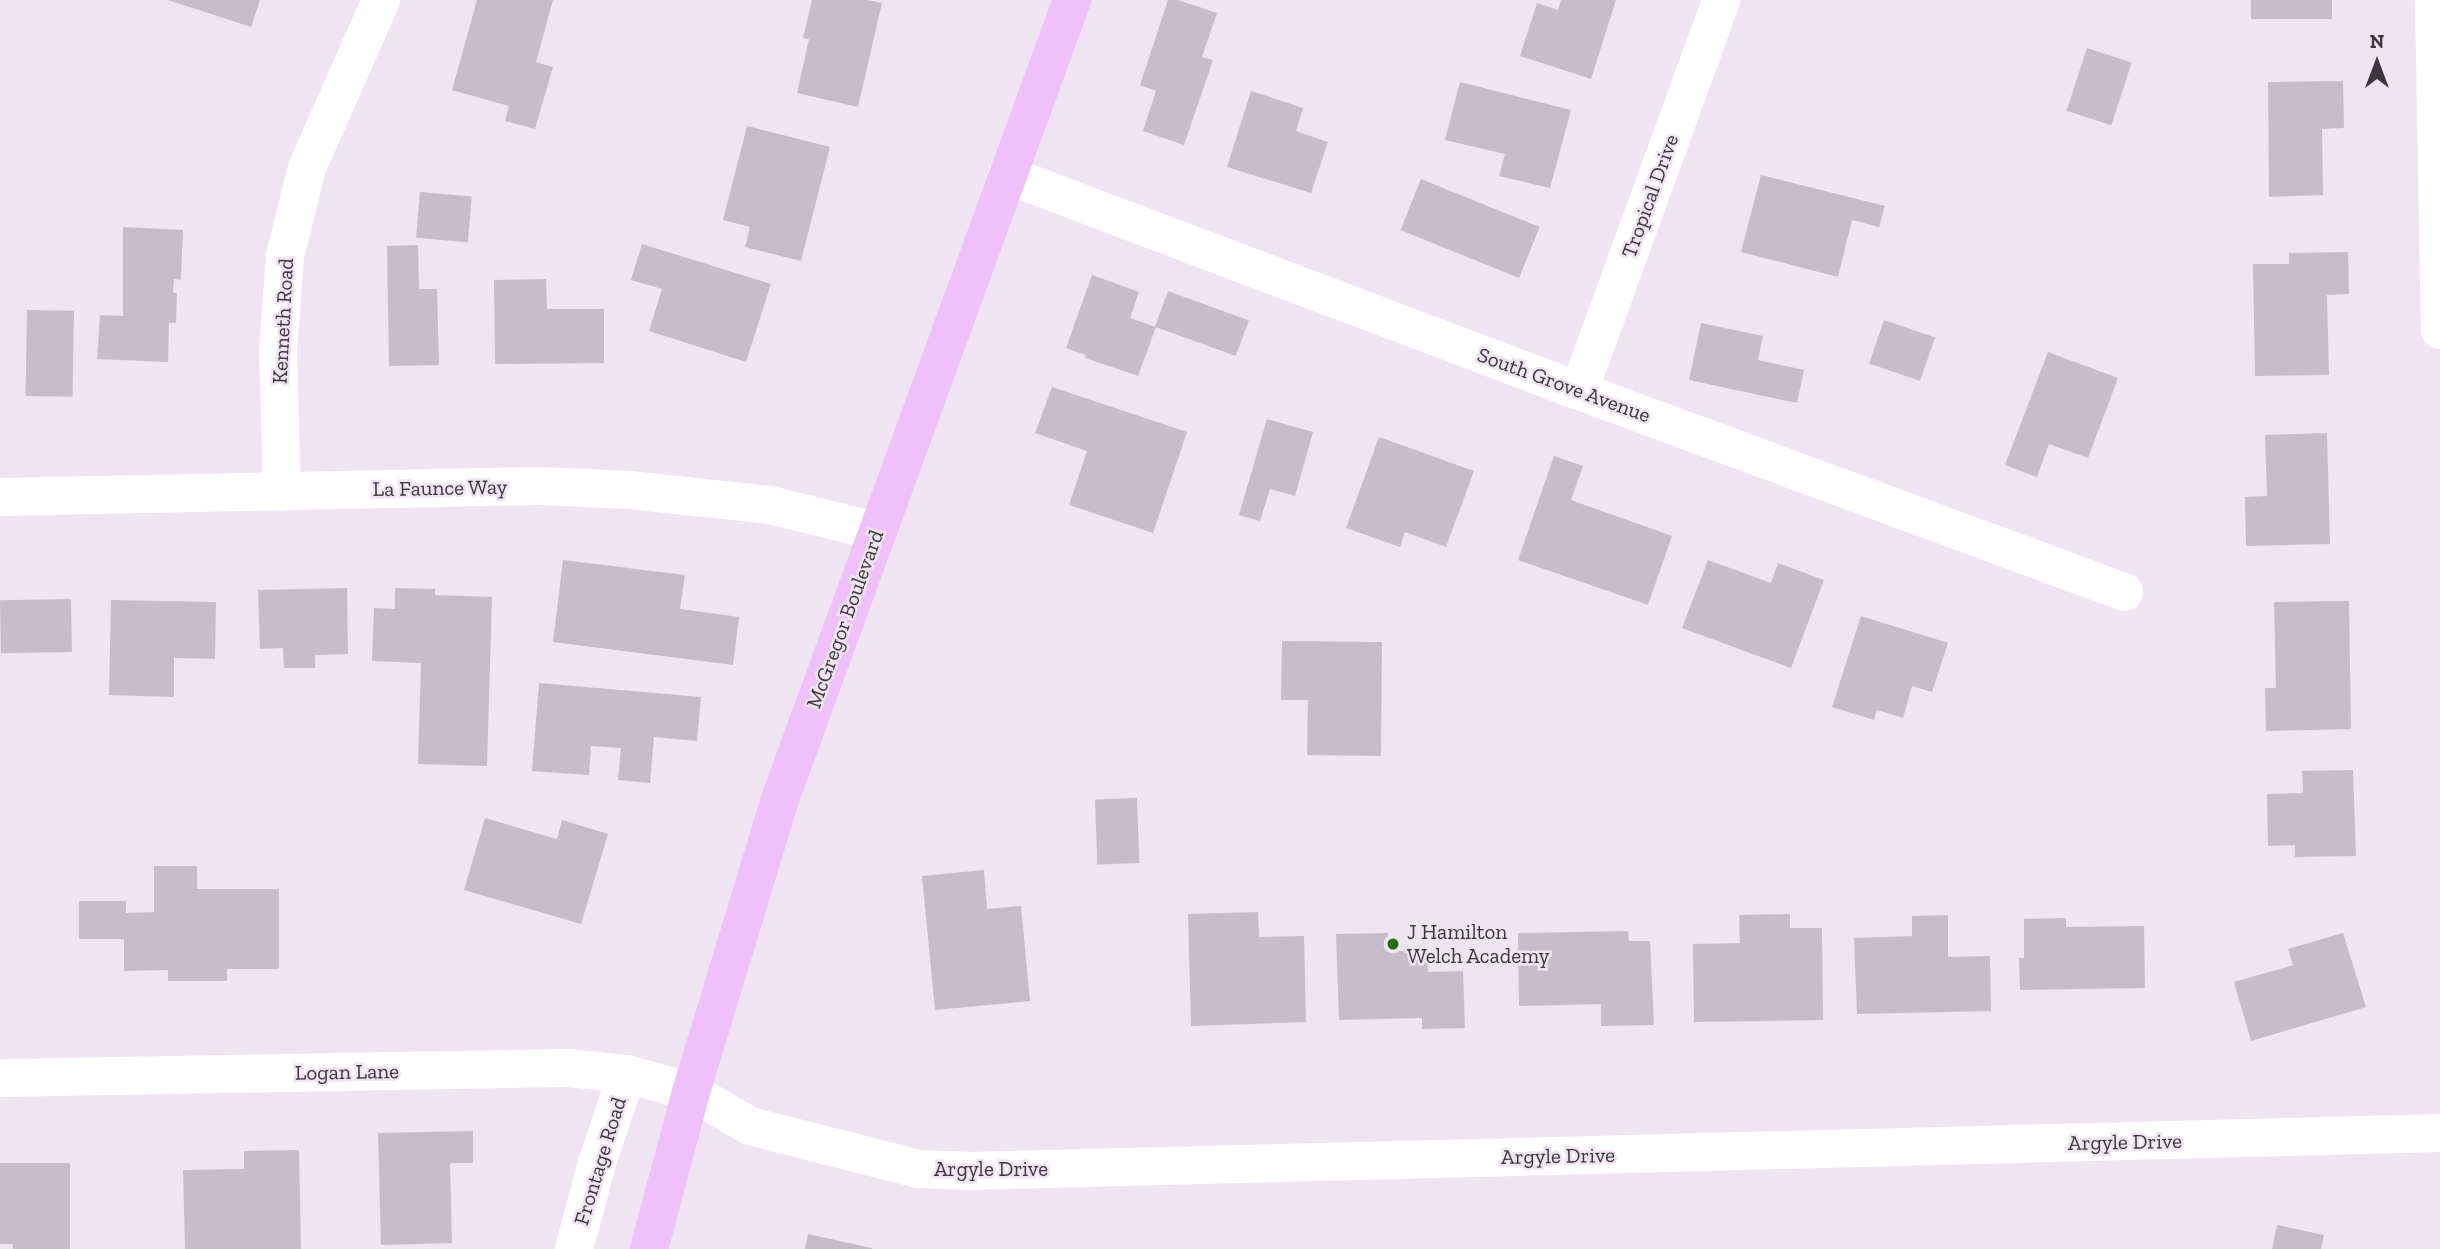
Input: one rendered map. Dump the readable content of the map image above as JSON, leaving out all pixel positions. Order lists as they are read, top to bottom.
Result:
{
  "streets": {
    "main road": ["McGregor Boulevard"],
    "street": [
      "Tropical Drive",
      "Kenneth Road",
      "South Grove Avenue",
      "La Faunce Way",
      "Logan Lane",
      "Argyle Drive",
      "Frontage Road"
    ]
  },
  "crossings": [
    ["Tropical Drive", "South Grove Avenue"],
    ["Kenneth Road", "La Faunce Way"],
    ["South Grove Avenue", "McGregor Boulevard"],
    ["La Faunce Way", "McGregor Boulevard"],
    ["McGregor Boulevard", "Logan Lane"],
    ["McGregor Boulevard", "Argyle Drive"],
    ["Logan Lane", "Argyle Drive"],
    ["Logan Lane", "Frontage Road"]
  ],
  "places": ["J Hamilton Welch Academy"],
  "north": "top"
}
